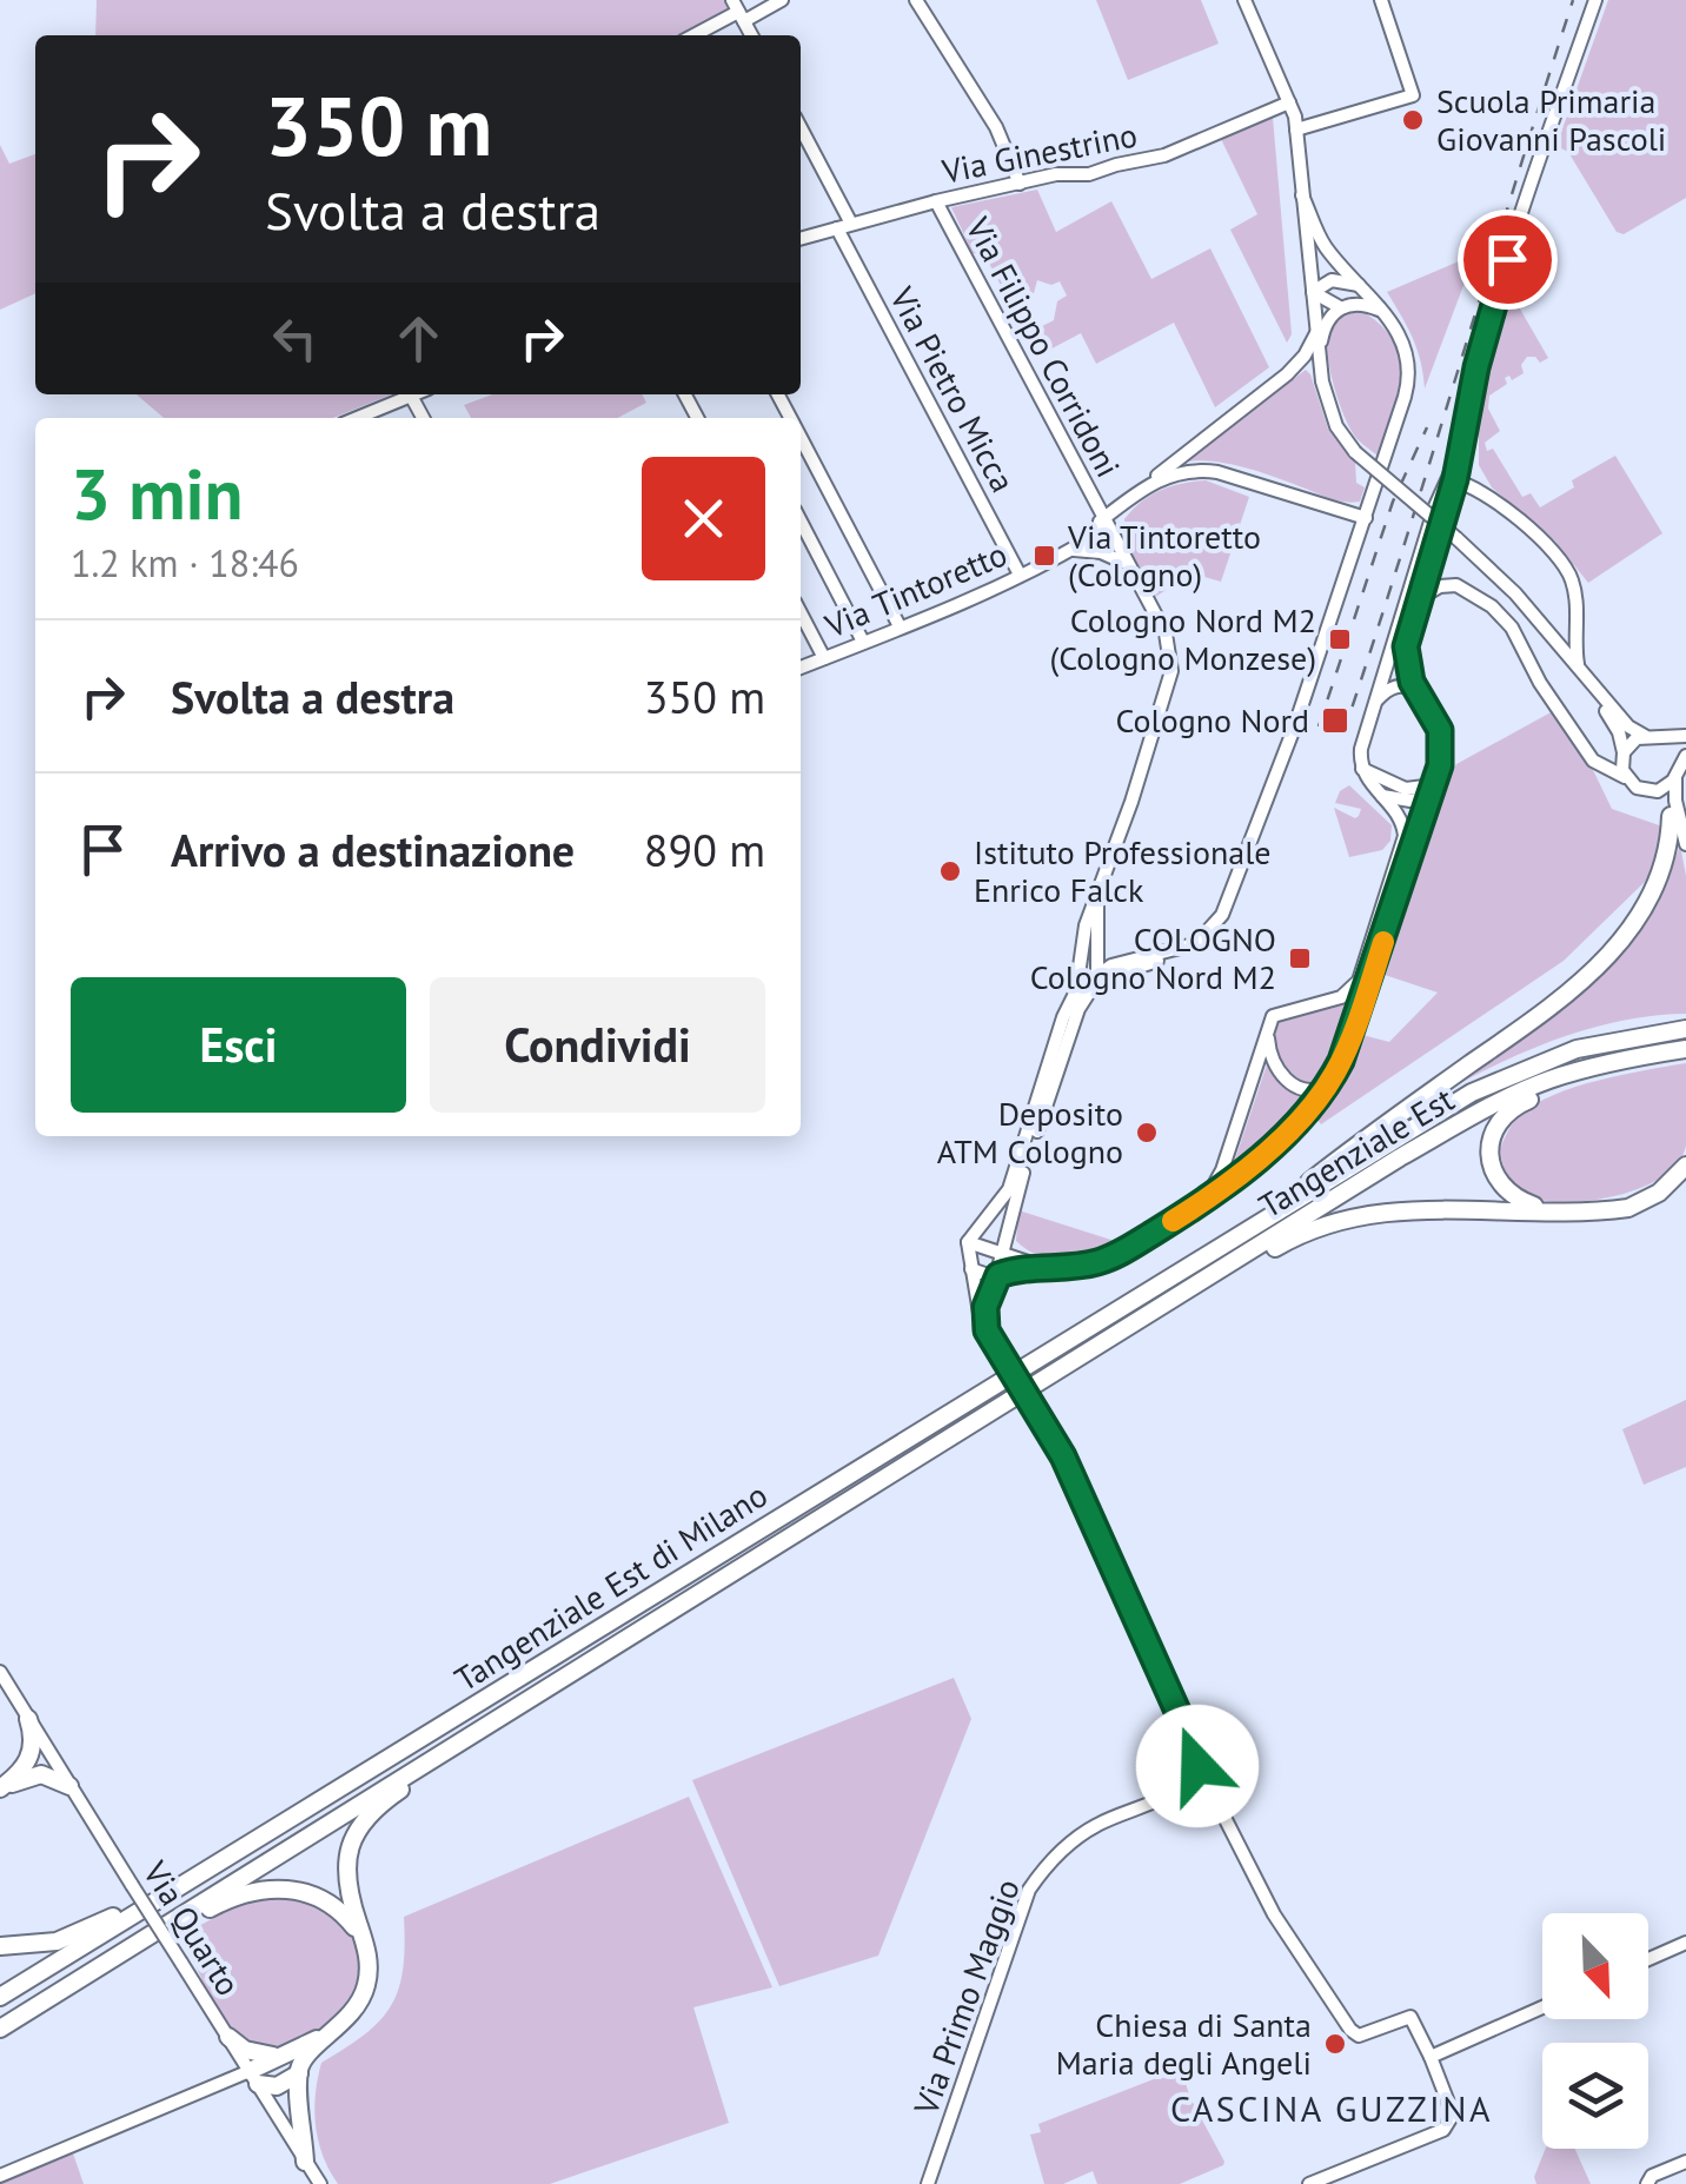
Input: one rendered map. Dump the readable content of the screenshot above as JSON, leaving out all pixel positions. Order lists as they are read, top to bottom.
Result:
{
  "streets": {
    "highway": ["Tangenziale Est", "Tangenziale Est di Milano"],
    "street": [
      "Via Ginestrino",
      "Via Filippo Corridoni",
      "Via Pietro Micca",
      "Via Tintoretto",
      "Via Quarto",
      "Via Primo Maggio"
    ]
  },
  "crossings": [
    ["Via Ginestrino", "Via Filippo Corridoni"],
    ["Via Ginestrino", "Via Pietro Micca"],
    ["Via Filippo Corridoni", "Via Tintoretto"],
    ["Via Pietro Micca", "Via Tintoretto"],
    ["Tangenziale Est", "Tangenziale Est di Milano"]
  ],
  "districts": ["CASCINA GUZZINA"],
  "places": {
    "other": [
      "Scuola Primaria Giovanni Pascoli",
      "Istituto Professionale Enrico Falck",
      "Deposito ATM Cologno",
      "Chiesa di Santa Maria degli Angeli"
    ],
    "transit": [
      "Via Tintoretto (Cologno)",
      "Cologno Nord M2 (Cologno Monzese)",
      "Cologno Nord",
      "COLOGNO Cologno Nord M2"
    ]
  },
  "north": "bottom right",
  "page": {
    "turn": ["350 m", "Svolta a destra"],
    "heading": ["3 min", "1.2 km · 18:46"],
    "list": [
      {
        "name": "Svolta a destra",
        "value": "350 m"
      },
      {
        "name": "Arrivo a destinazione",
        "value": "890 m"
      }
    ],
    "buttons": ["Esci", "Condividi"]
  }
}
